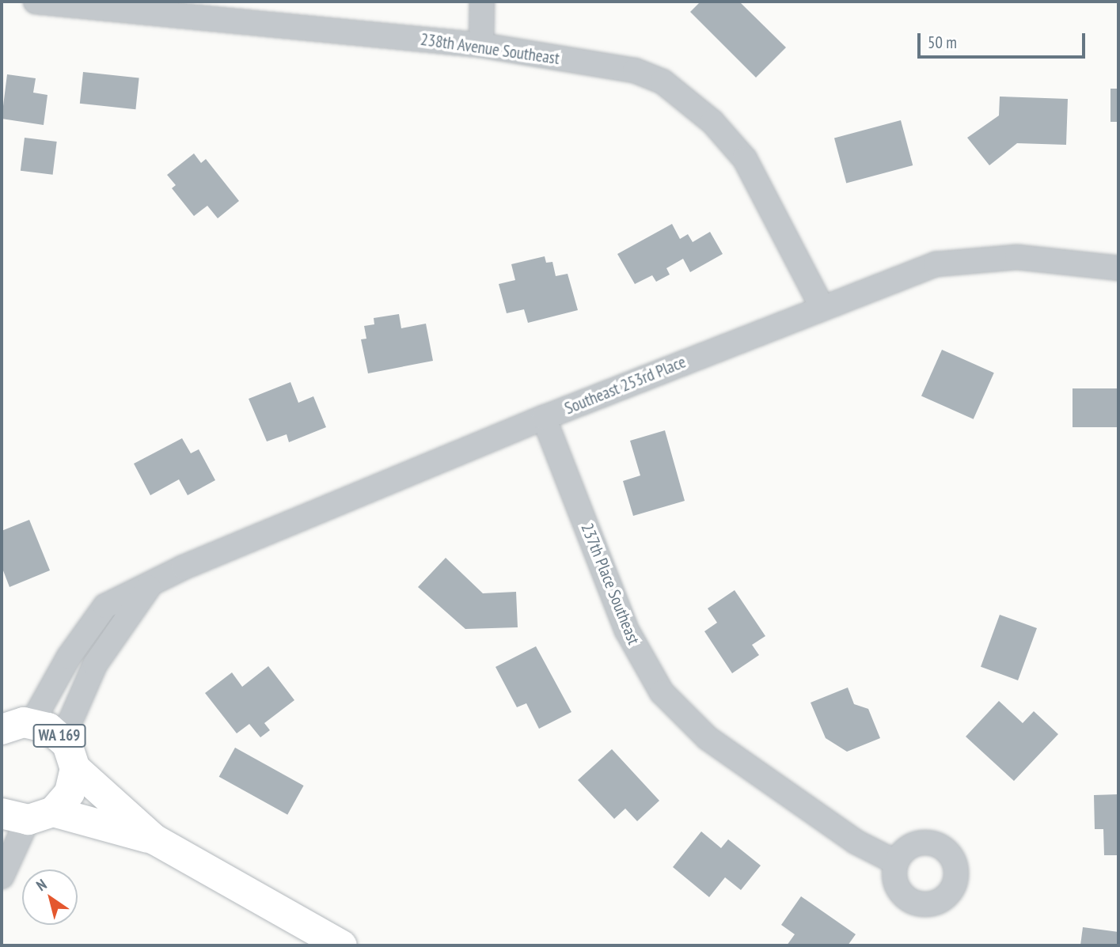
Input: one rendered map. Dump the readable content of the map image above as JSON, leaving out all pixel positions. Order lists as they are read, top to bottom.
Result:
{
  "streets": {
    "main road": ["WA 169"],
    "street": ["238th Avenue Southeast", "Southeast 253rd Place", "237th Place Southeast"]
  },
  "crossings": [
    ["238th Avenue Southeast", "Southeast 253rd Place"],
    ["Southeast 253rd Place", "237th Place Southeast"],
    ["Southeast 253rd Place", "WA 169"]
  ],
  "scale_bar": "50 m",
  "north": "top left"
}
